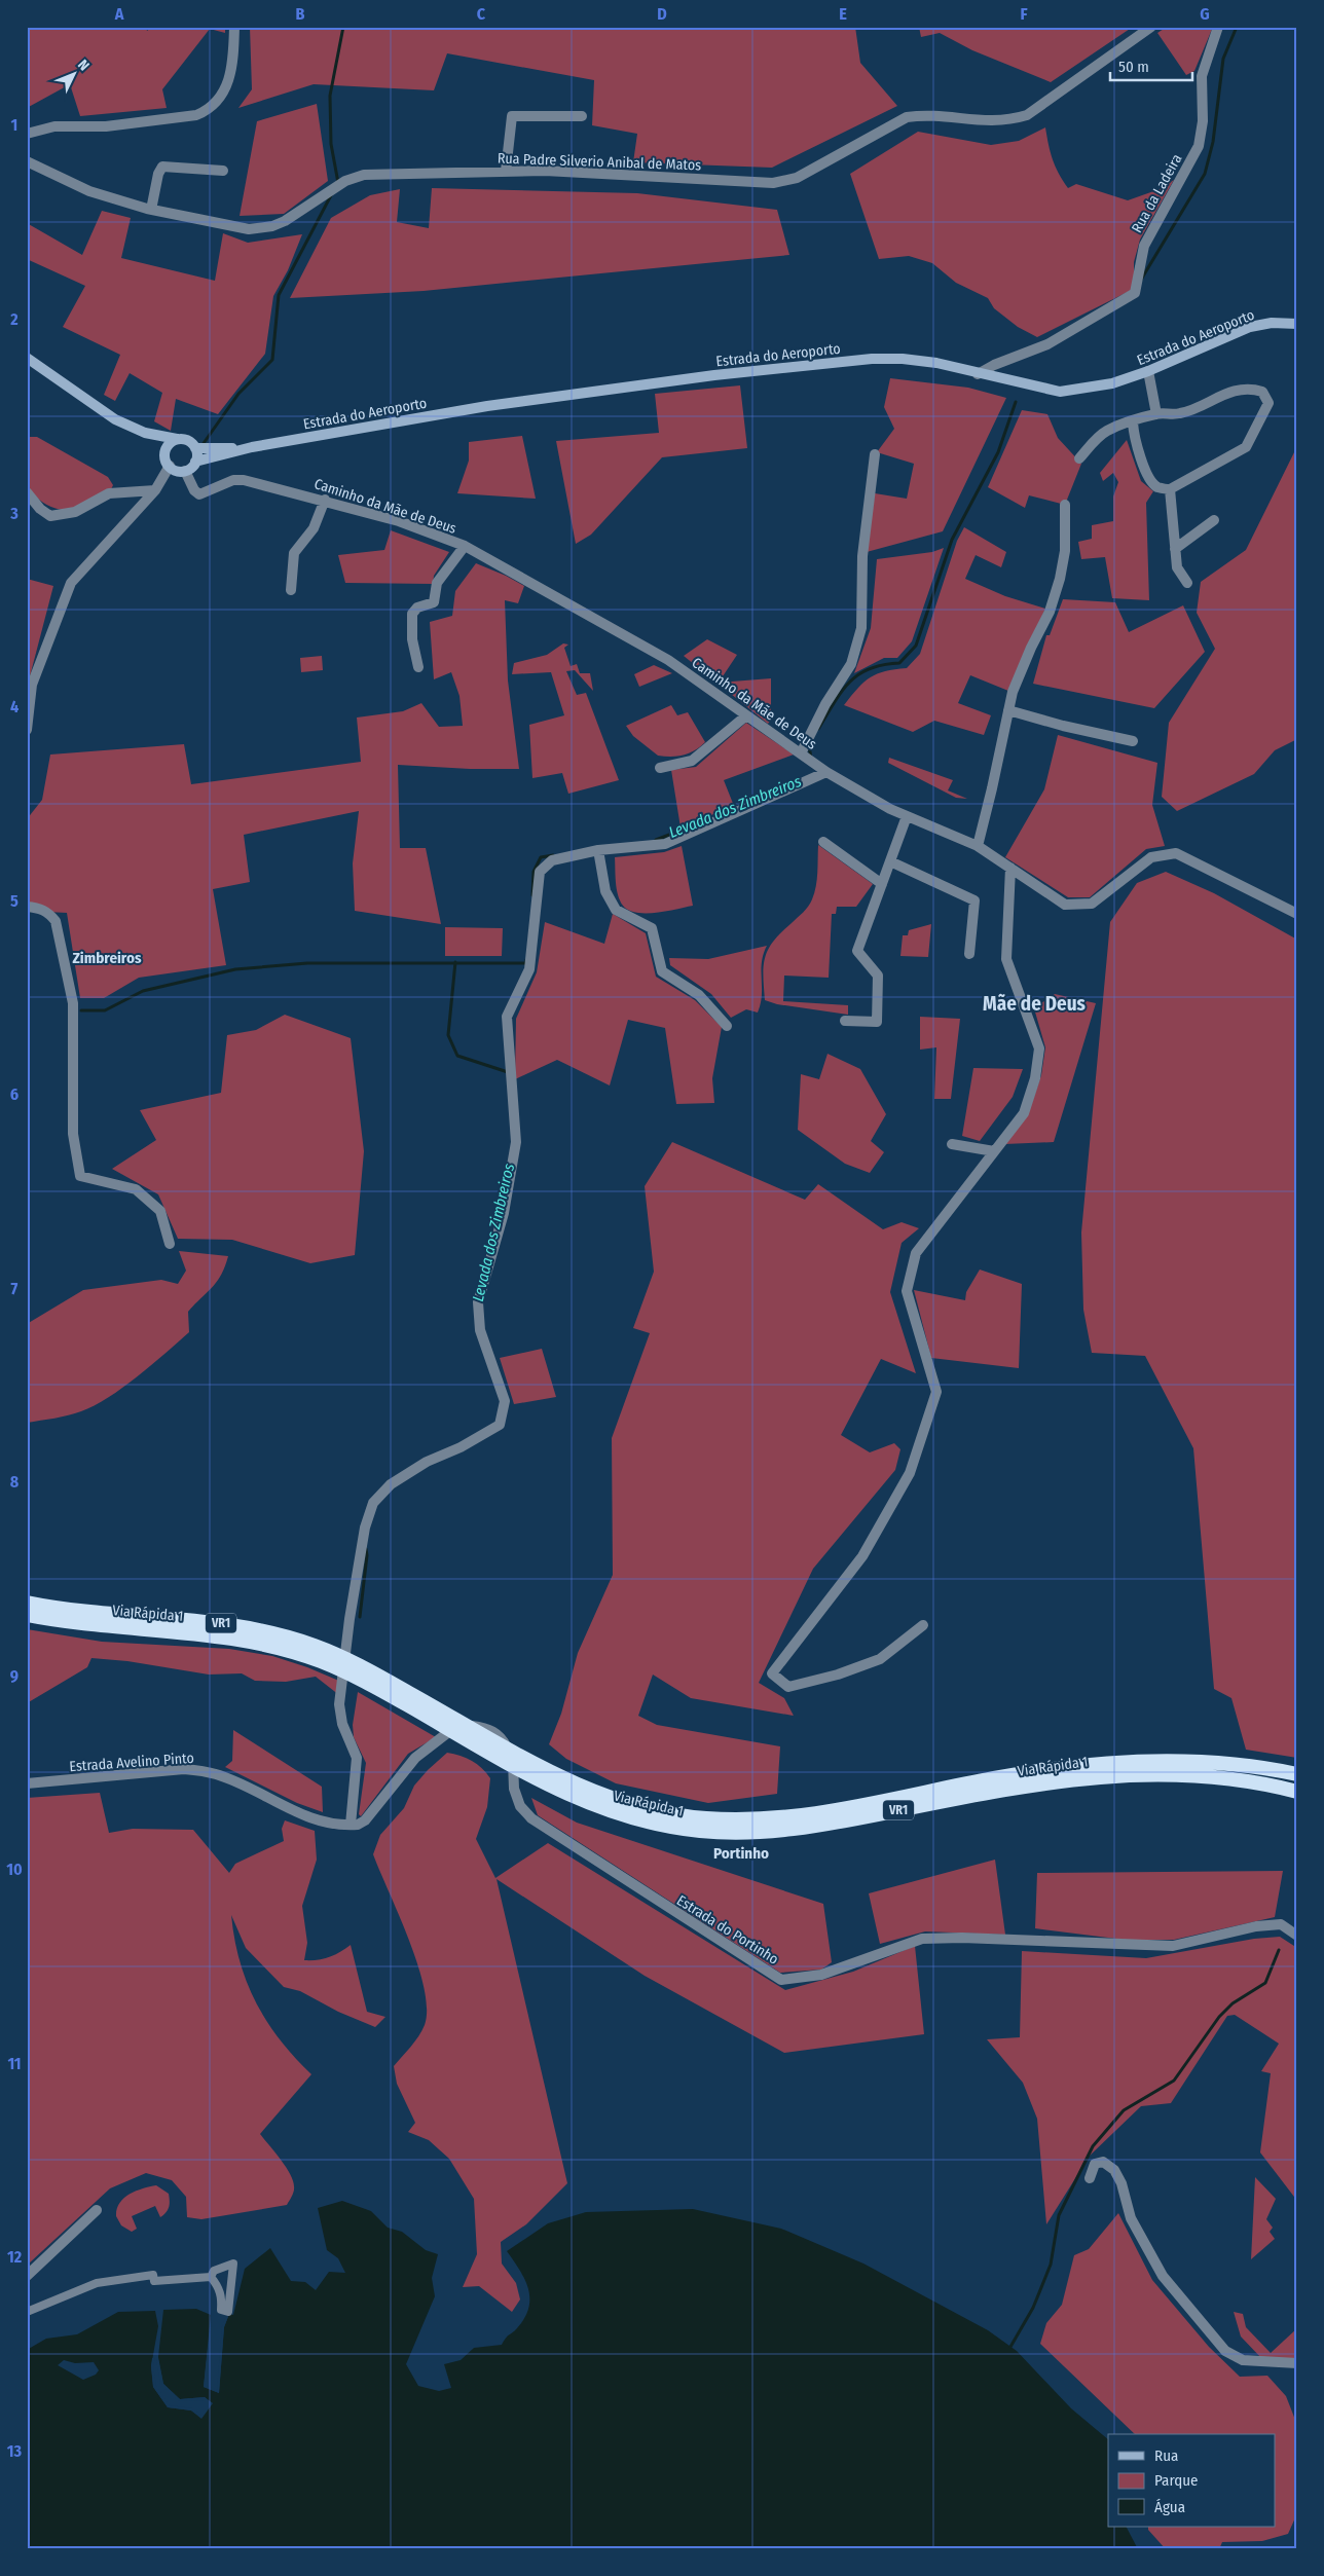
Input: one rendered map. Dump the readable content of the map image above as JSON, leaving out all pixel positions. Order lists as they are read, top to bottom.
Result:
{
  "streets": {
    "highway": ["Via Rápida 1", "VR1"],
    "main road": ["Estrada do Aeroporto"],
    "street": [
      "Rua Padre Silverio Anibal de Matos",
      "Rua da Ladeira",
      "Caminho da Mãe de Deus",
      "Estrada Avelino Pinto",
      "Estrada do Portinho"
    ]
  },
  "crossings": [
    ["Rua da Ladeira", "Estrada do Aeroporto"],
    ["Estrada do Aeroporto", "Caminho da Mãe de Deus"],
    ["Estrada Avelino Pinto", "Estrada do Portinho"]
  ],
  "districts": ["Zimbreiros", "Mãe de Deus", "Portinho"],
  "water": ["Levada dos Zimbreiros"],
  "legend": ["Rua", "Parque", "Água"],
  "scale_bar": "50 m",
  "north": "top right",
  "grid": {
    "columns": [
      "A",
      "B",
      "C",
      "D",
      "E",
      "F",
      "G"
    ],
    "rows": [
      "1",
      "2",
      "3",
      "4",
      "5",
      "6",
      "7",
      "8",
      "9",
      "10",
      "11",
      "12",
      "13"
    ]
  }
}
